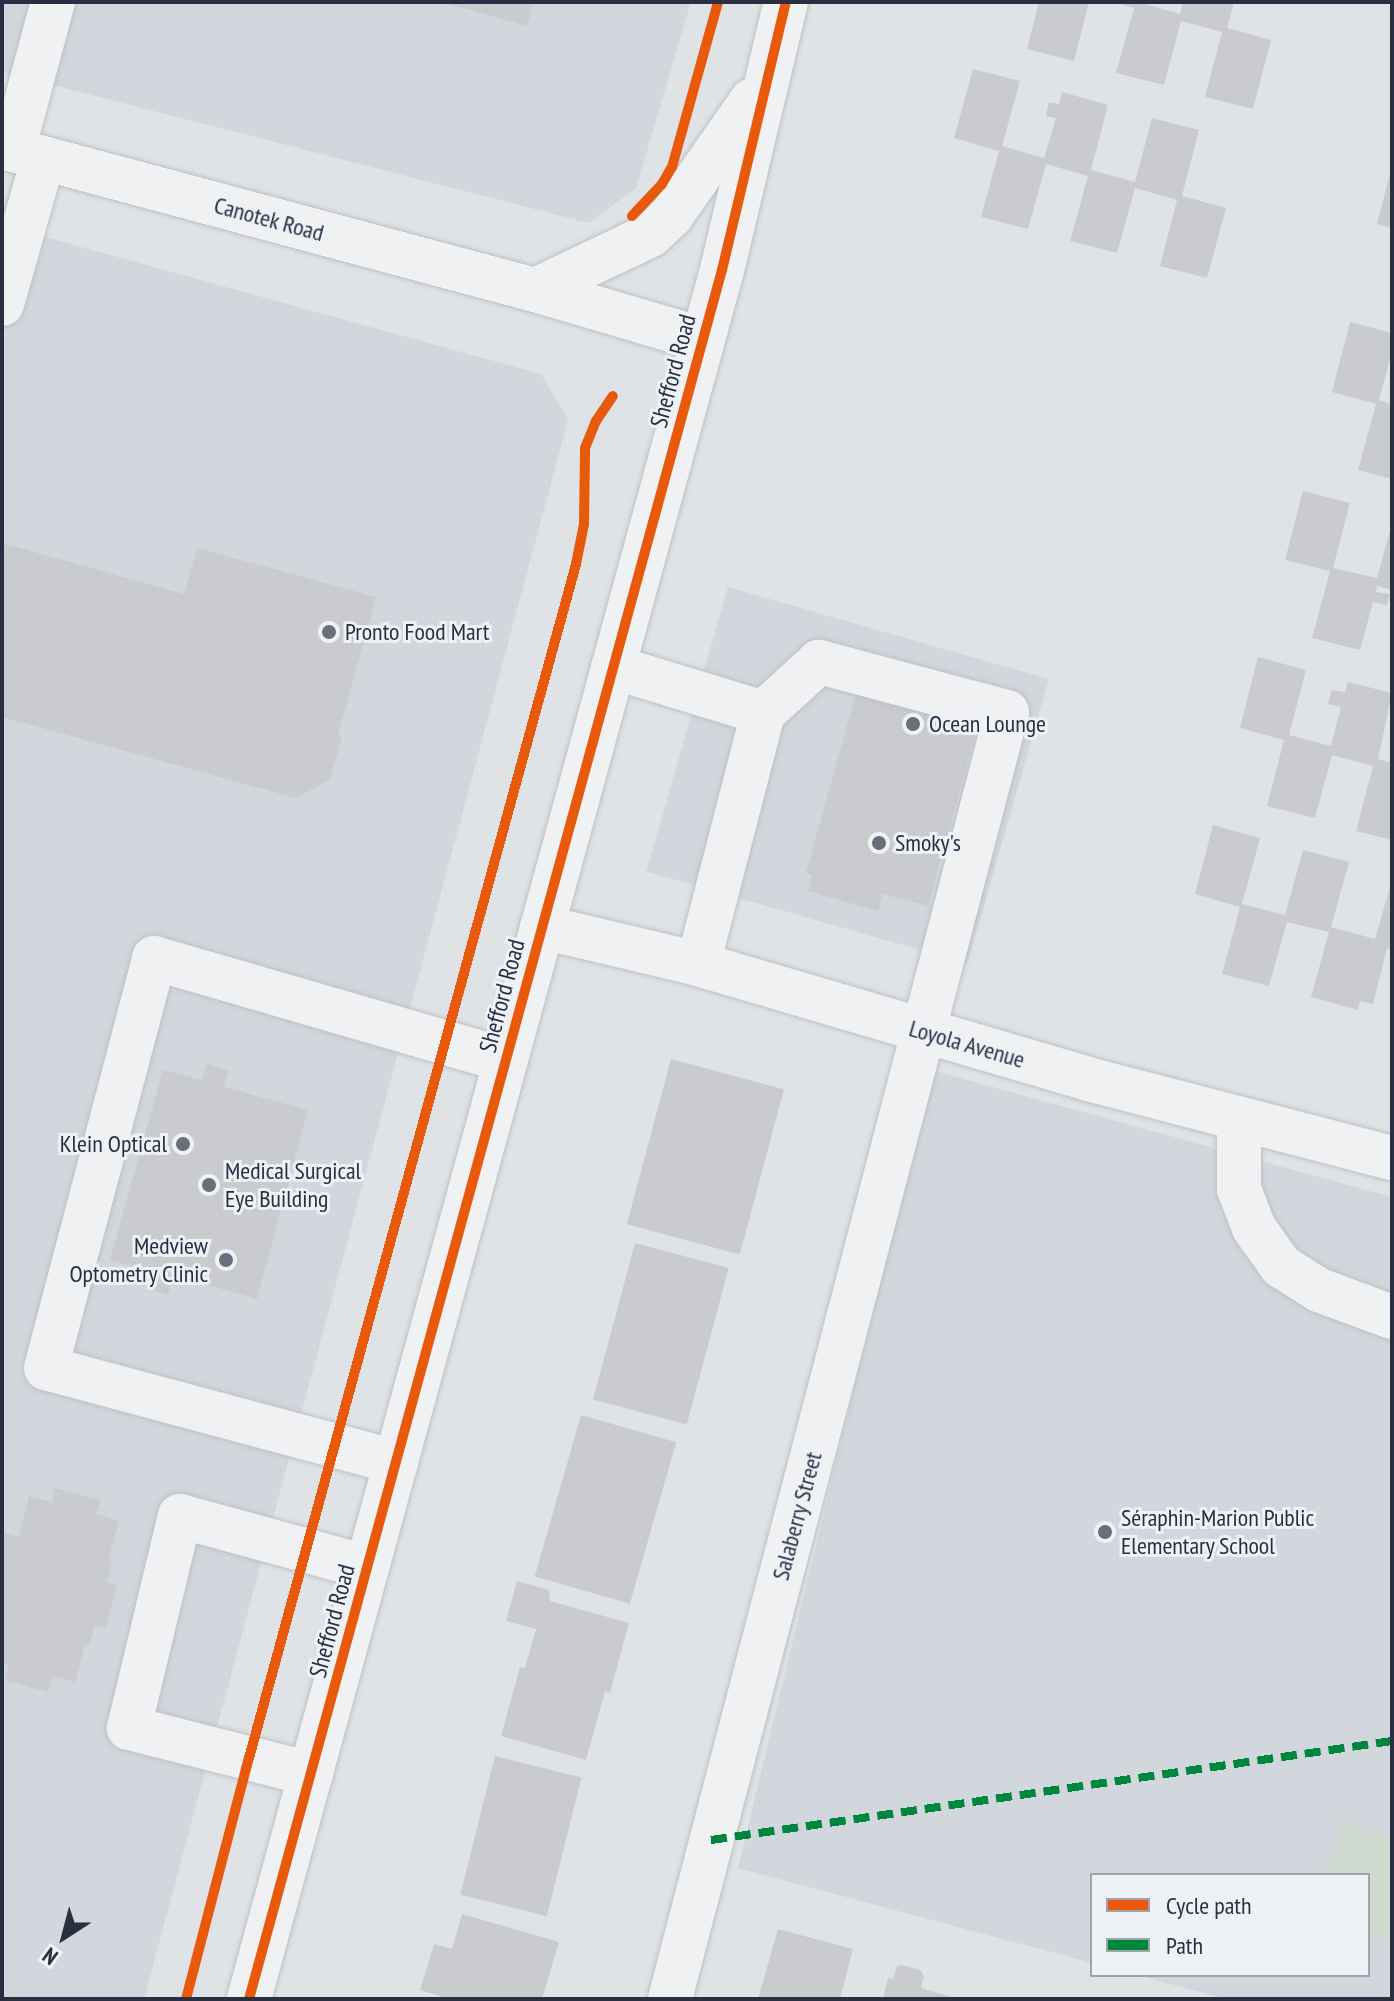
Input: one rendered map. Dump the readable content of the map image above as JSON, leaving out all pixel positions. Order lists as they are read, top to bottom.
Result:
{
  "streets": {
    "street": [
      "Canotek Road",
      "Shefford Road",
      "Loyola Avenue",
      "Salaberry Street"
    ]
  },
  "crossings": [
    ["Canotek Road", "Shefford Road"],
    ["Shefford Road", "Loyola Avenue"],
    ["Loyola Avenue", "Salaberry Street"]
  ],
  "places": [
    "Pronto Food Mart",
    "Ocean Lounge",
    "Smoky's",
    "Klein Optical",
    "Medical Surgical Eye Building",
    "Medview Optometry Clinic",
    "Séraphin-Marion Public Elementary School"
  ],
  "legend": ["Cycle path", "Path"],
  "north": "bottom left"
}
